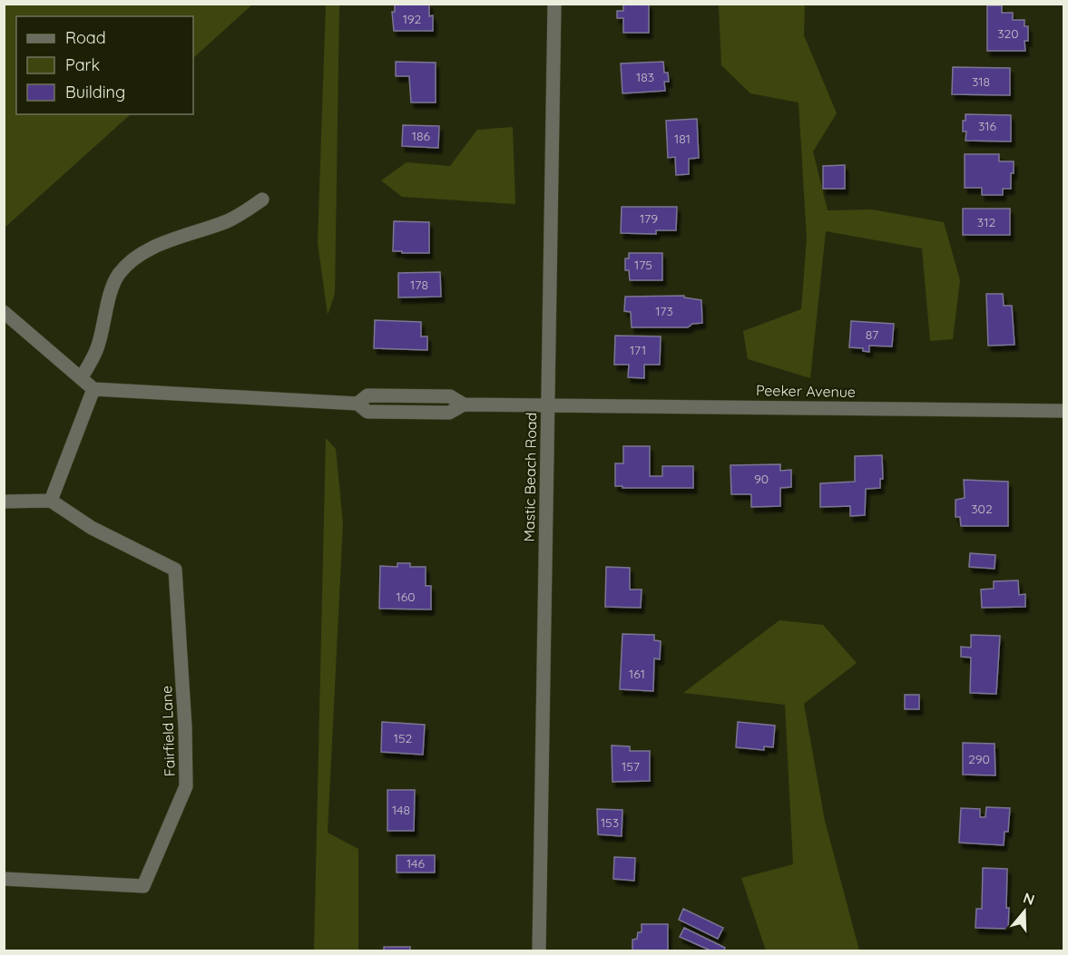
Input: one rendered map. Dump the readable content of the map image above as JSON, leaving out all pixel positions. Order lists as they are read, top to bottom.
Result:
{
  "streets": {
    "street": ["Peeker Avenue", "Mastic Beach Road", "Fairfield Lane"]
  },
  "crossings": [
    ["Peeker Avenue", "Mastic Beach Road"]
  ],
  "house_numbers": [
    "192",
    "320",
    "183",
    "318",
    "316",
    "186",
    "181",
    "179",
    "312",
    "175",
    "178",
    "173",
    "87",
    "171",
    "90",
    "302",
    "160",
    "161",
    "152",
    "290",
    "157",
    "148",
    "153",
    "146"
  ],
  "legend": ["Road", "Park", "Building"],
  "north": "top"
}
